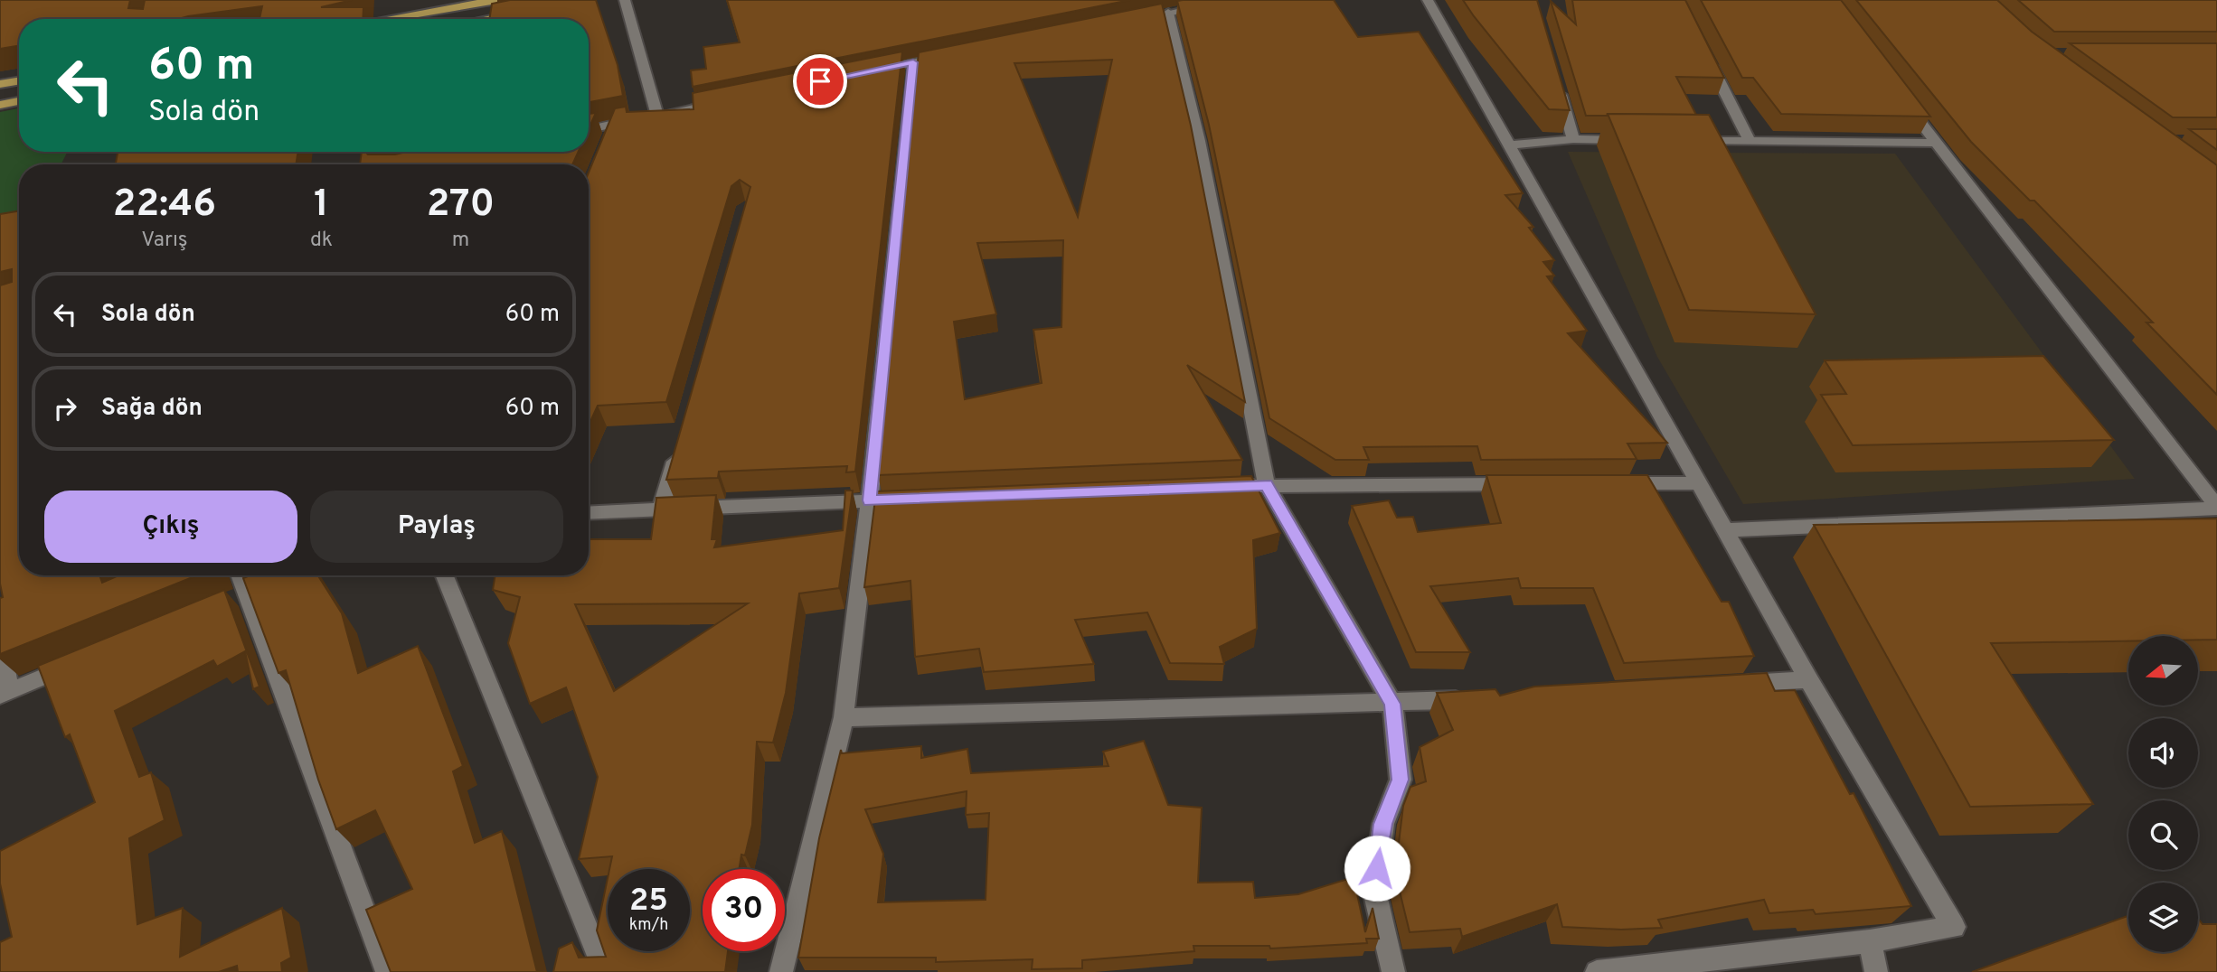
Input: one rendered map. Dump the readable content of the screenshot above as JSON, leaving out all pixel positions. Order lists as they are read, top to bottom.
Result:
{
  "north": "left",
  "page": {
    "turn": ["60 m", "Sola dön"],
    "eta": [
      "22:46",
      "Varış",
      "1",
      "dk",
      "270",
      "m"
    ],
    "list": [
      {
        "name": "Sola dön",
        "value": "60 m"
      },
      {
        "name": "Sağa dön",
        "value": "60 m"
      }
    ],
    "buttons": ["Çıkış", "Paylaş"],
    "speed": "25 km/h",
    "limit": "30"
  }
}
